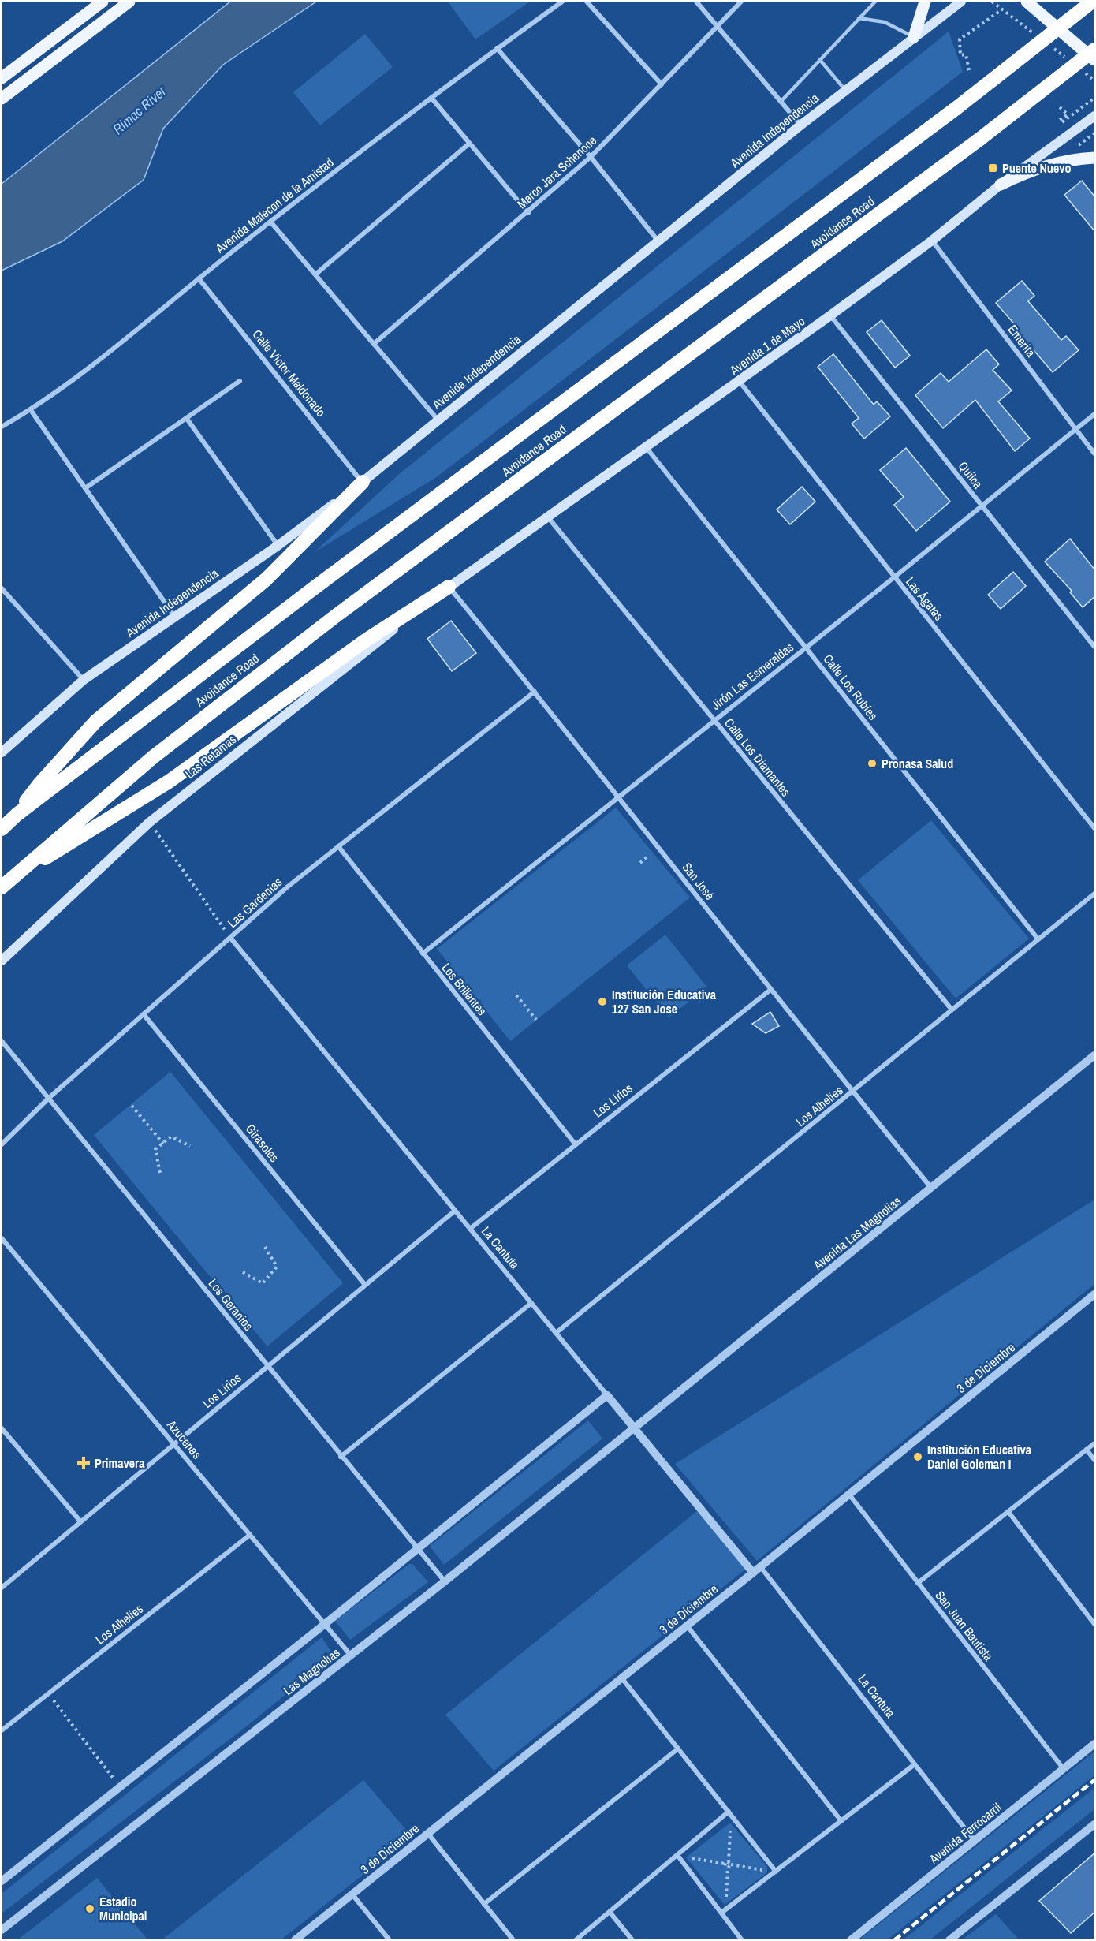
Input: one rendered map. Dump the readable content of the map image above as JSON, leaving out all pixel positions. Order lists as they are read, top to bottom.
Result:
{
  "streets": {
    "highway": ["Avoidance Road"],
    "main road": ["Avenida Independencia", "Avenida 1 de Mayo", "Las Retamas"],
    "street": [
      "Marco Jara Schenone",
      "Avenida Malecon de la Amistad",
      "Emerita",
      "Calle Victor Maldonado",
      "Quilca",
      "Las Ágatas",
      "Jirón Las Esmeraldas",
      "Calle Los Rubíes",
      "Calle Los Diamantes",
      "San José",
      "Las Gardenias",
      "Los Brillantes",
      "Los Lirios",
      "Los Alhelíes",
      "Girasoles",
      "Avenida Las Magnolias",
      "La Cantuta",
      "Los Geranios",
      "3 de Diciembre",
      "Azucenas",
      "San Juan Bautista",
      "Las Magnolias",
      "Avenida Ferrocarril"
    ]
  },
  "crossings": [
    ["Avenida Independencia", "Calle Victor Maldonado"],
    ["Avenida Malecon de la Amistad", "Calle Victor Maldonado"],
    ["Emerita", "Avenida 1 de Mayo"],
    ["Emerita", "Jirón Las Esmeraldas"],
    ["Avenida 1 de Mayo", "Quilca"],
    ["Avenida 1 de Mayo", "Las Ágatas"],
    ["Avenida 1 de Mayo", "Calle Los Rubíes"],
    ["Avenida 1 de Mayo", "Las Retamas"],
    ["Avenida 1 de Mayo", "Calle Los Diamantes"],
    ["Avenida 1 de Mayo", "San José"],
    ["Quilca", "Jirón Las Esmeraldas"],
    ["Las Ágatas", "Jirón Las Esmeraldas"],
    ["Jirón Las Esmeraldas", "Calle Los Rubíes"],
    ["Jirón Las Esmeraldas", "Calle Los Diamantes"],
    ["Jirón Las Esmeraldas", "San José"],
    ["Jirón Las Esmeraldas", "Los Brillantes"],
    ["Calle Los Rubíes", "Los Alhelíes"],
    ["Las Retamas", "San José"],
    ["Calle Los Diamantes", "Los Alhelíes"],
    ["San José", "Las Gardenias"],
    ["San José", "Los Lirios"],
    ["San José", "Los Alhelíes"],
    ["San José", "Avenida Las Magnolias"],
    ["Las Gardenias", "Los Brillantes"],
    ["Las Gardenias", "Girasoles"],
    ["Las Gardenias", "La Cantuta"],
    ["Las Gardenias", "Los Geranios"],
    ["Los Brillantes", "Los Lirios"],
    ["Los Lirios", "Girasoles"],
    ["Los Lirios", "La Cantuta"],
    ["Los Lirios", "Los Geranios"],
    ["Los Lirios", "Azucenas"],
    ["Los Alhelíes", "La Cantuta"],
    ["Los Alhelíes", "Azucenas"],
    ["Avenida Las Magnolias", "La Cantuta"],
    ["Avenida Las Magnolias", "Las Magnolias"],
    ["La Cantuta", "3 de Diciembre"],
    ["La Cantuta", "Las Magnolias"],
    ["La Cantuta", "Avenida Ferrocarril"],
    ["Los Geranios", "Las Magnolias"],
    ["3 de Diciembre", "San Juan Bautista"],
    ["Azucenas", "Las Magnolias"],
    ["San Juan Bautista", "Avenida Ferrocarril"]
  ],
  "water": ["Rimac River"],
  "places": {
    "transit": ["Puente Nuevo"],
    "other": [
      "Pronasa Salud",
      "Institución Educativa 127 San Jose",
      "Institución Educativa Daniel Goleman I",
      "Estadio Municipal"
    ],
    "health": ["Primavera"]
  }
}
